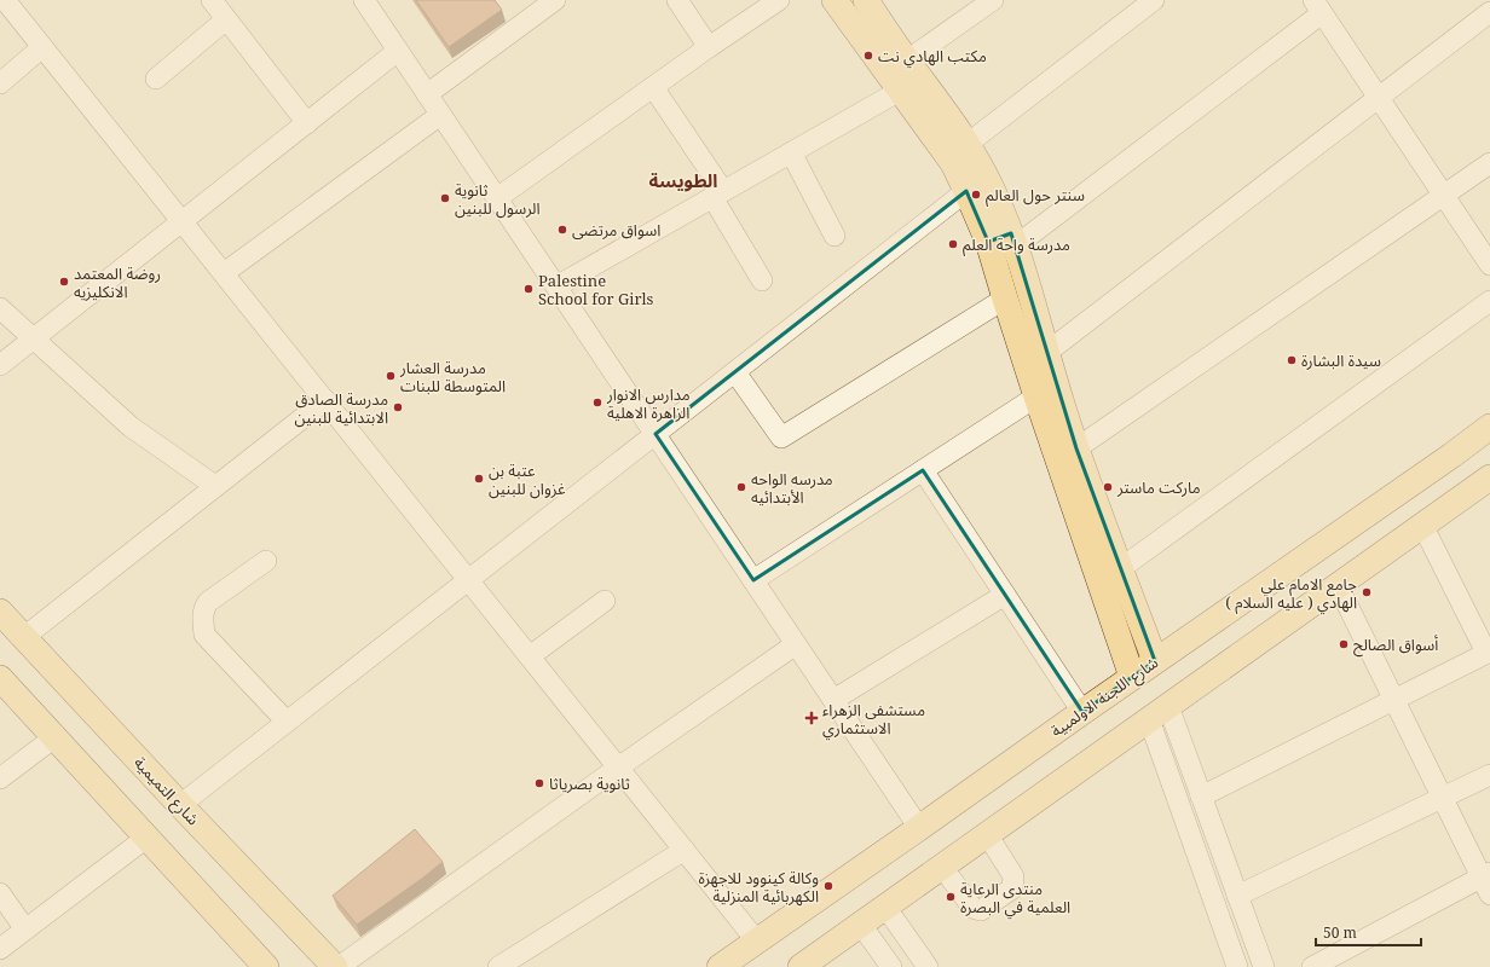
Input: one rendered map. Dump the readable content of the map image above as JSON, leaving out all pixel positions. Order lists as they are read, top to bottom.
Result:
{
  "streets": {
    "main road": ["شارع اللجنة الاولمبية", "شارع التميمية"]
  },
  "districts": ["الطويسة"],
  "places": {
    "other": [
      "مكتب الهادي نت",
      "سنتر حول العالم",
      "ثانوية الرسول للبنين",
      "اسواق مرتضى",
      "مدرسة واحة العلم",
      "روضة المعتمد الانكليزيه",
      "Palestine School for Girls",
      "سيدة البشارة",
      "مدرسة العشار المتوسطة للبنات",
      "مدارس الانوار الزاهرة الاهلية",
      "مدرسة الصادق الابتدائية للبنين",
      "عتبة بن غزوان للبنين",
      "مدرسه الواحه الأبتدائيه",
      "ماركت ماستر",
      "جامع الامام علي الهادي ( عليه السلام )",
      "أسواق الصالح",
      "ثانوية بصرياثا",
      "وكالة كينوود للاجهزة الكهربائية المنزلية",
      "منتدى الرعاية العلمية في البصرة"
    ],
    "health": ["مستشفى الزهراء الاستثماري"]
  },
  "scale_bar": "50 m"
}
